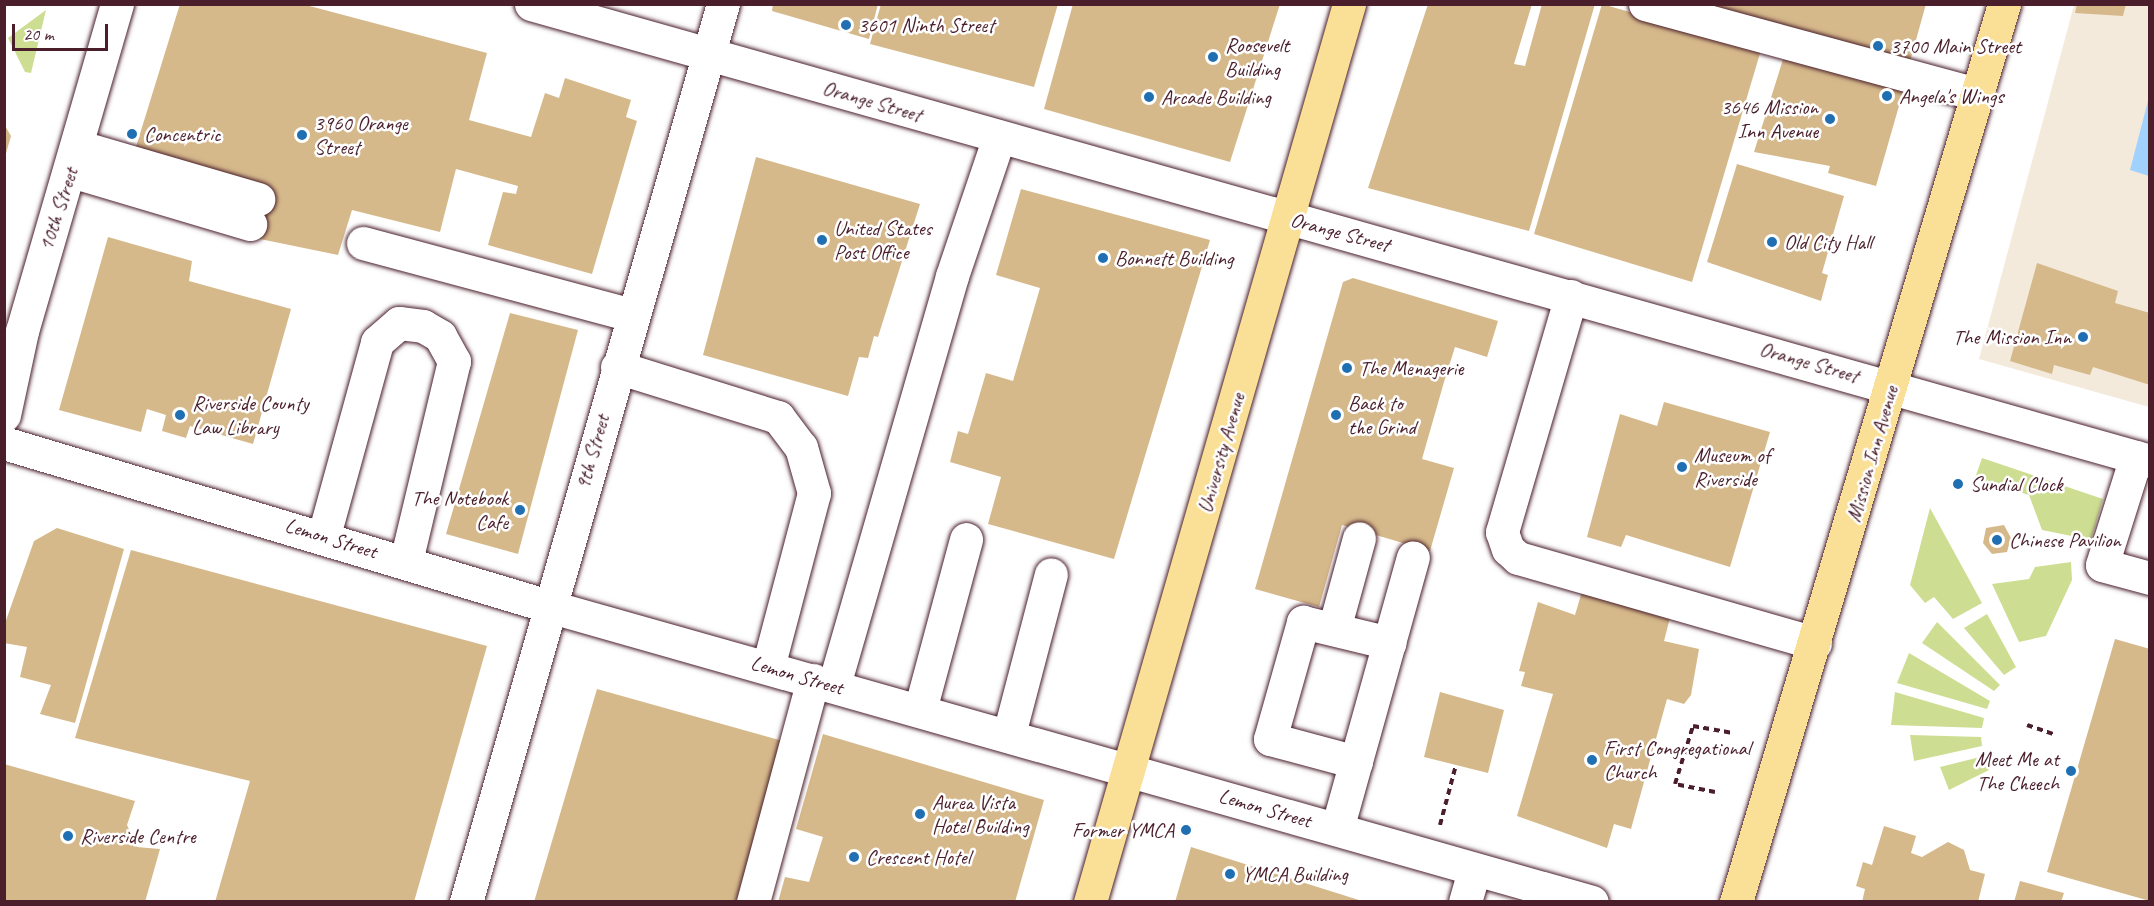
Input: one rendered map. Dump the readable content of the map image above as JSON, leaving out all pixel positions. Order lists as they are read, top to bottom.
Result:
{
  "streets": {
    "main road": ["University Avenue", "Mission Inn Avenue"],
    "street": [
      "Orange Street",
      "10th Street",
      "9th Street",
      "Lemon Street"
    ]
  },
  "crossings": [
    ["Orange Street", "9th Street"],
    ["Orange Street", "University Avenue"],
    ["Orange Street", "Mission Inn Avenue"],
    ["9th Street", "Lemon Street"],
    ["University Avenue", "Lemon Street"]
  ],
  "places": [
    "3601 Ninth Street",
    "3700 Main Street",
    "Roosevelt Building",
    "Angela's Wings",
    "Arcade Building",
    "3646 Mission Inn Avenue",
    "Concentric",
    "3960 Orange Street",
    "United States Post Office",
    "Old City Hall",
    "Bonnett Building",
    "The Mission Inn",
    "The Menagerie",
    "Riverside County Law Library",
    "Back to the Grind",
    "Museum of Riverside",
    "Sundial Clock",
    "The Notebook Cafe",
    "Chinese Pavilion",
    "First Congregational Church",
    "Meet Me at The Cheech",
    "Aurea Vista Hotel Building",
    "Former YMCA",
    "Riverside Centre",
    "Crescent Hotel",
    "YMCA Building"
  ],
  "scale_bar": "20 m"
}
